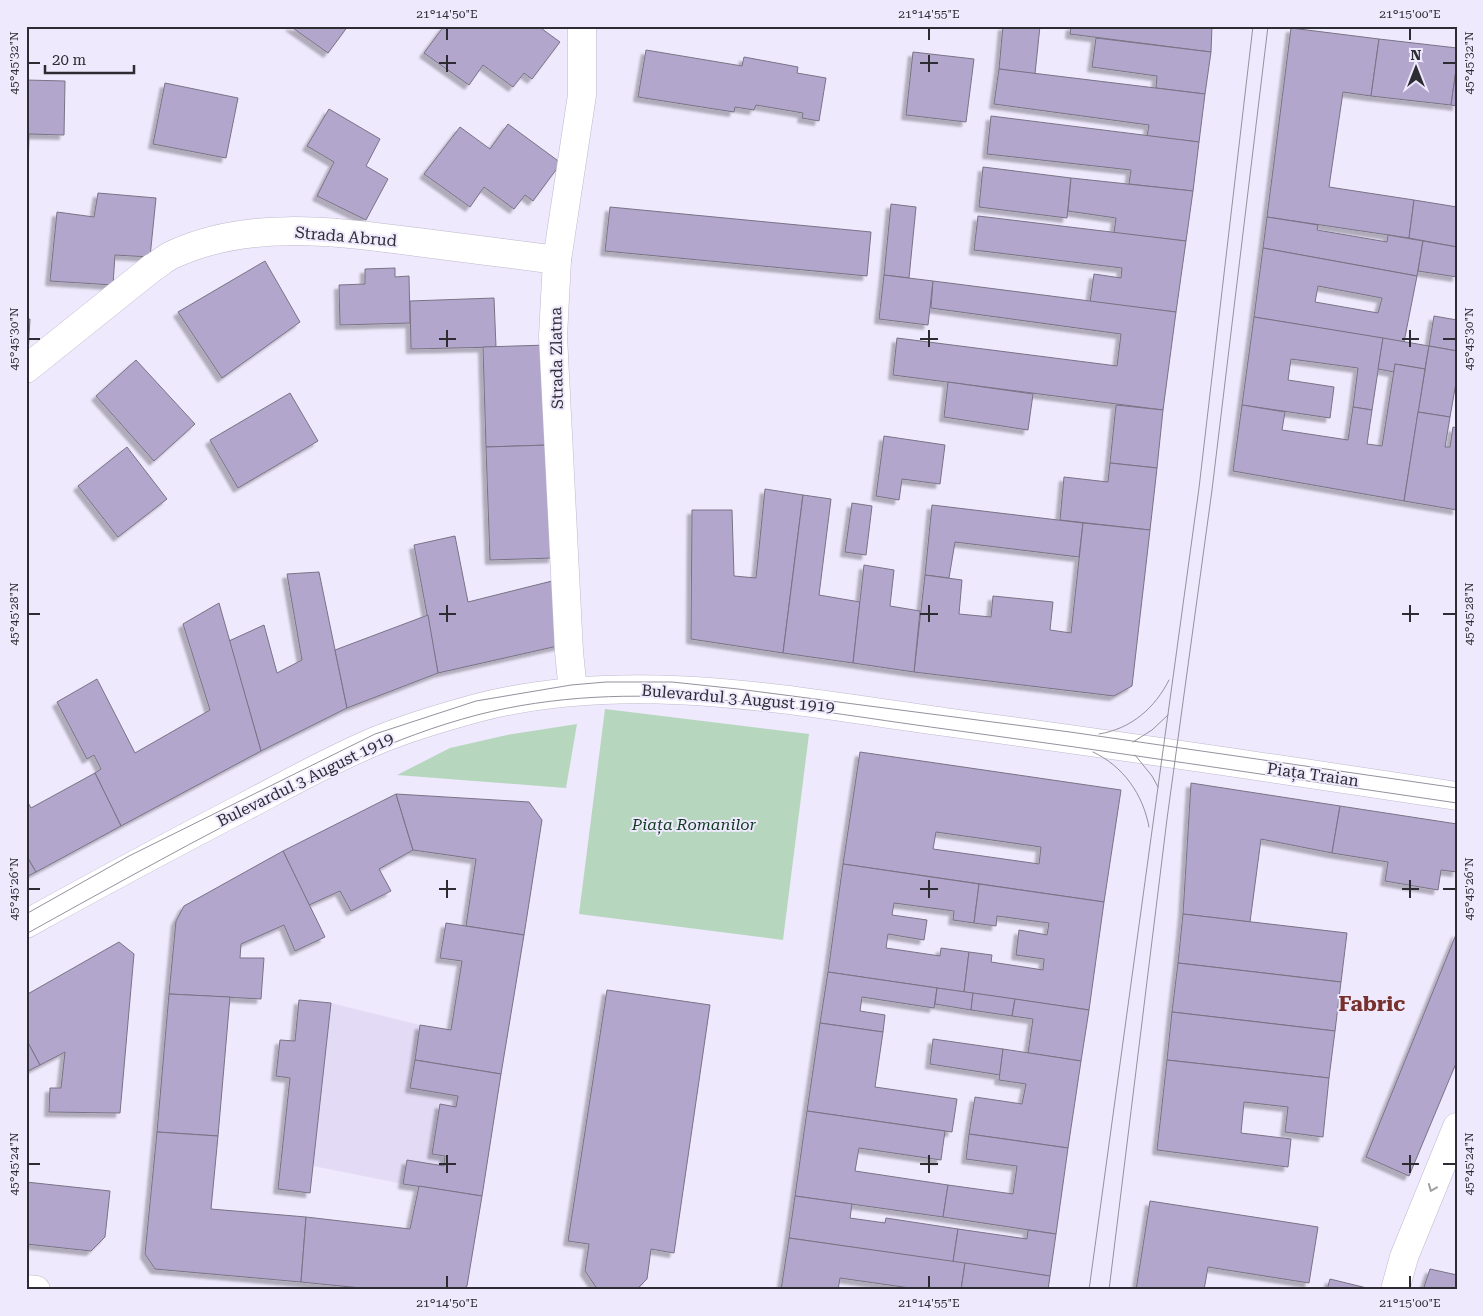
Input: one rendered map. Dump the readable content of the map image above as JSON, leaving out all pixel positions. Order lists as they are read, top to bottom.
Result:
{
  "streets": {
    "street": [
      "Strada Abrud",
      "Strada Zlatna",
      "Bulevardul 3 August 1919",
      "Piața Traian"
    ]
  },
  "crossings": [
    ["Strada Abrud", "Strada Zlatna"],
    ["Strada Zlatna", "Bulevardul 3 August 1919"],
    ["Bulevardul 3 August 1919", "Piața Traian"]
  ],
  "districts": ["Fabric"],
  "parks": ["Piața Romanilor"],
  "scale_bar": "20 m",
  "north": "top",
  "coordinates": [
    "21°14'50\"E",
    "21°14'55\"E",
    "21°15'00\"E",
    "45°45'32\"N",
    "45°45'30\"N",
    "45°45'28\"N",
    "45°45'26\"N",
    "45°45'24\"N"
  ]
}
